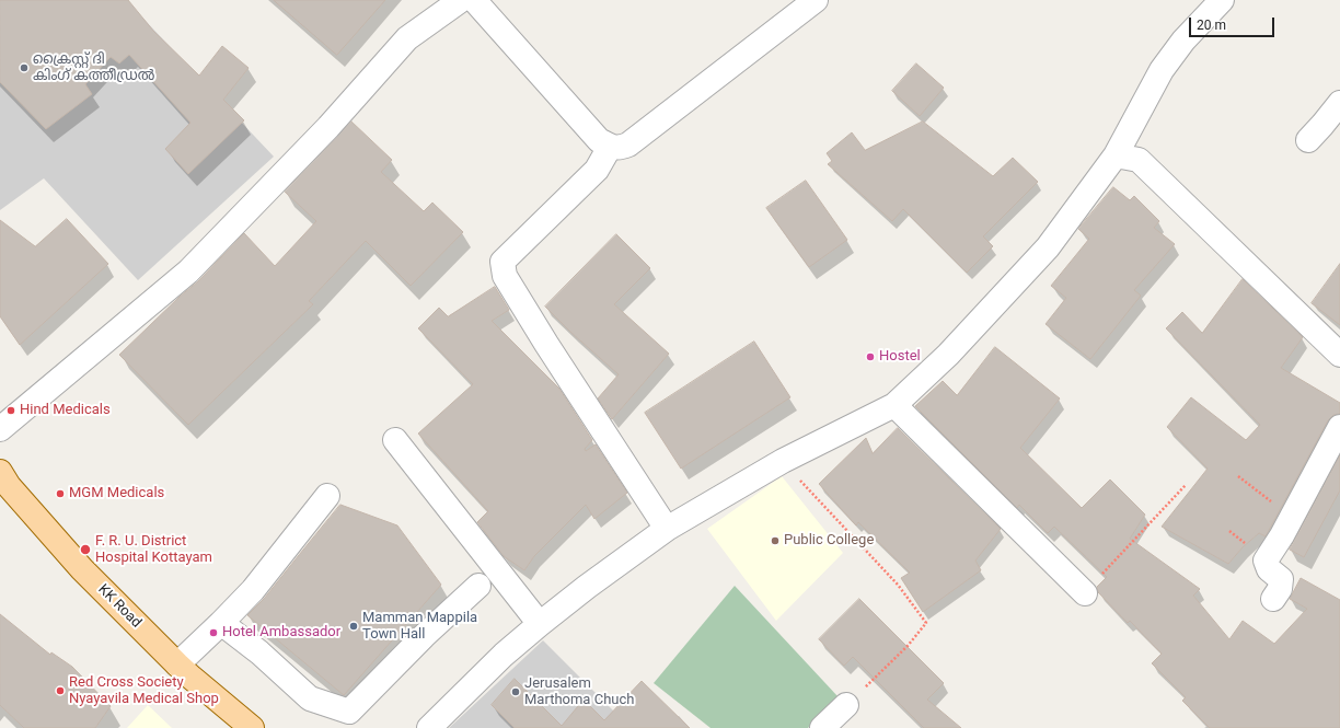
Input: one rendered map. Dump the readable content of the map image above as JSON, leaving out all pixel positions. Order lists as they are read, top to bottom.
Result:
{
  "streets": {
    "main road": ["KK Road"]
  },
  "places": [
    "ക്രൈസ്റ്റ് ദി കിംഗ് കത്തീഡ്രൽ",
    "Hostel",
    "Hind Medicals",
    "MGM Medicals",
    "Public College",
    "F. R. U. District Hospital Kottayam",
    "Mamman Mappila Town Hall",
    "Hotel Ambassador",
    "Red Cross Society Nyayavila Medical Shop",
    "Jerusalem Marthoma Chuch"
  ],
  "scale_bar": "20 m"
}
